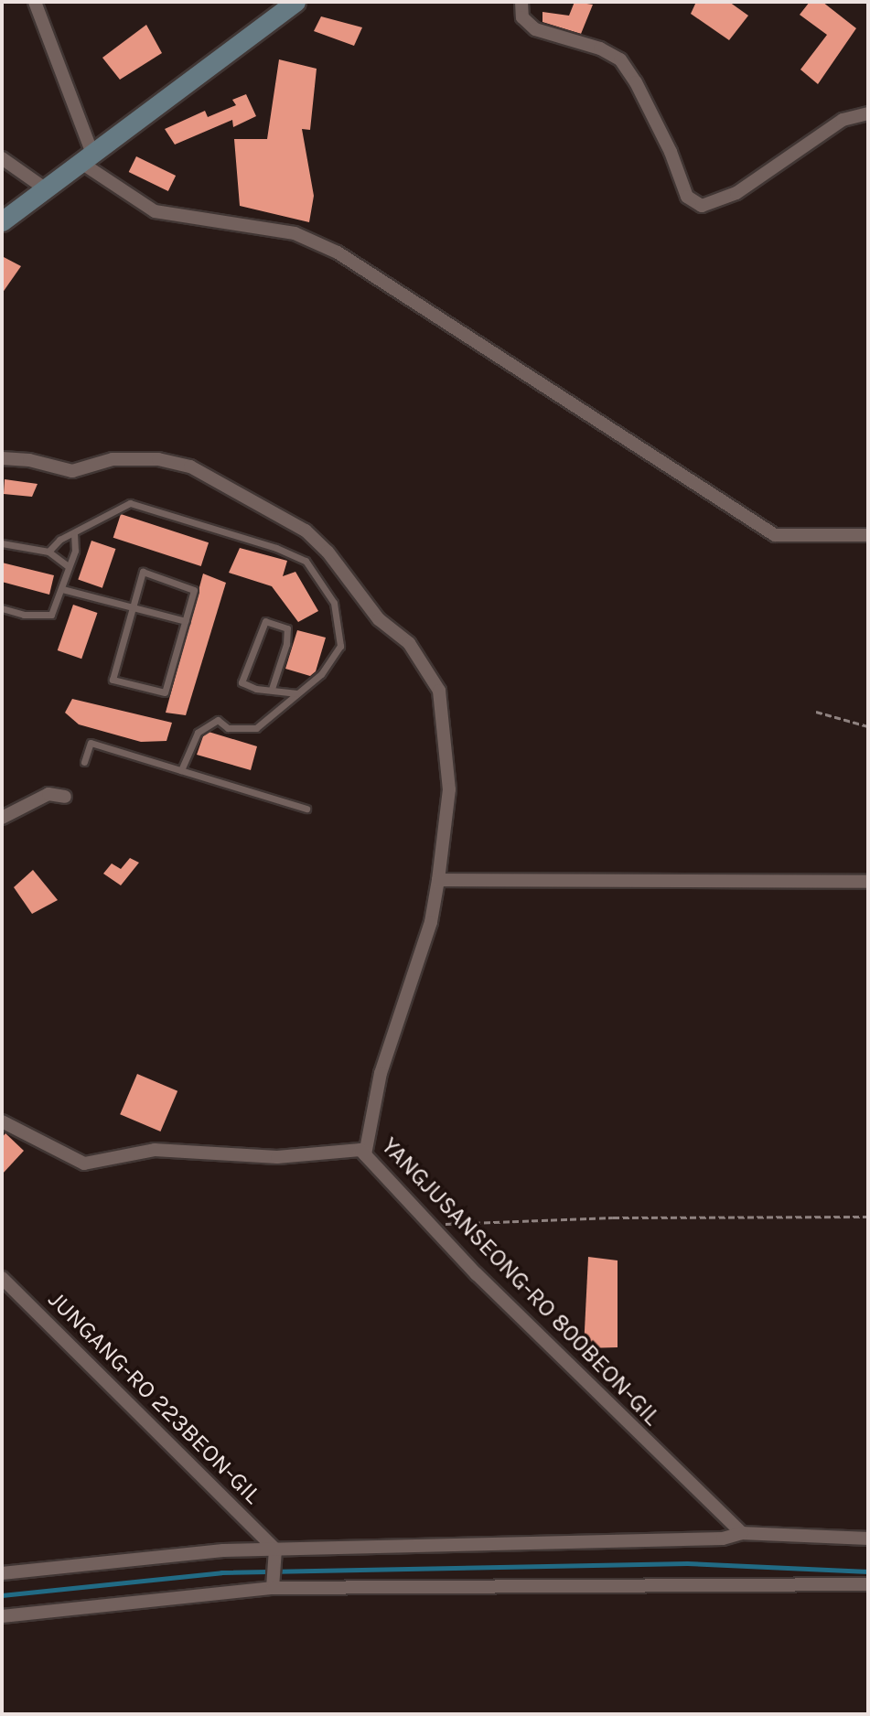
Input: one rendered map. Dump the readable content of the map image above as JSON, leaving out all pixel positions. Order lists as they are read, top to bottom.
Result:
{
  "streets": {
    "street": ["YANGJUSANSEONG-RO 800BEON-GIL", "JUNGANG-RO 223BEON-GIL"]
  }
}
